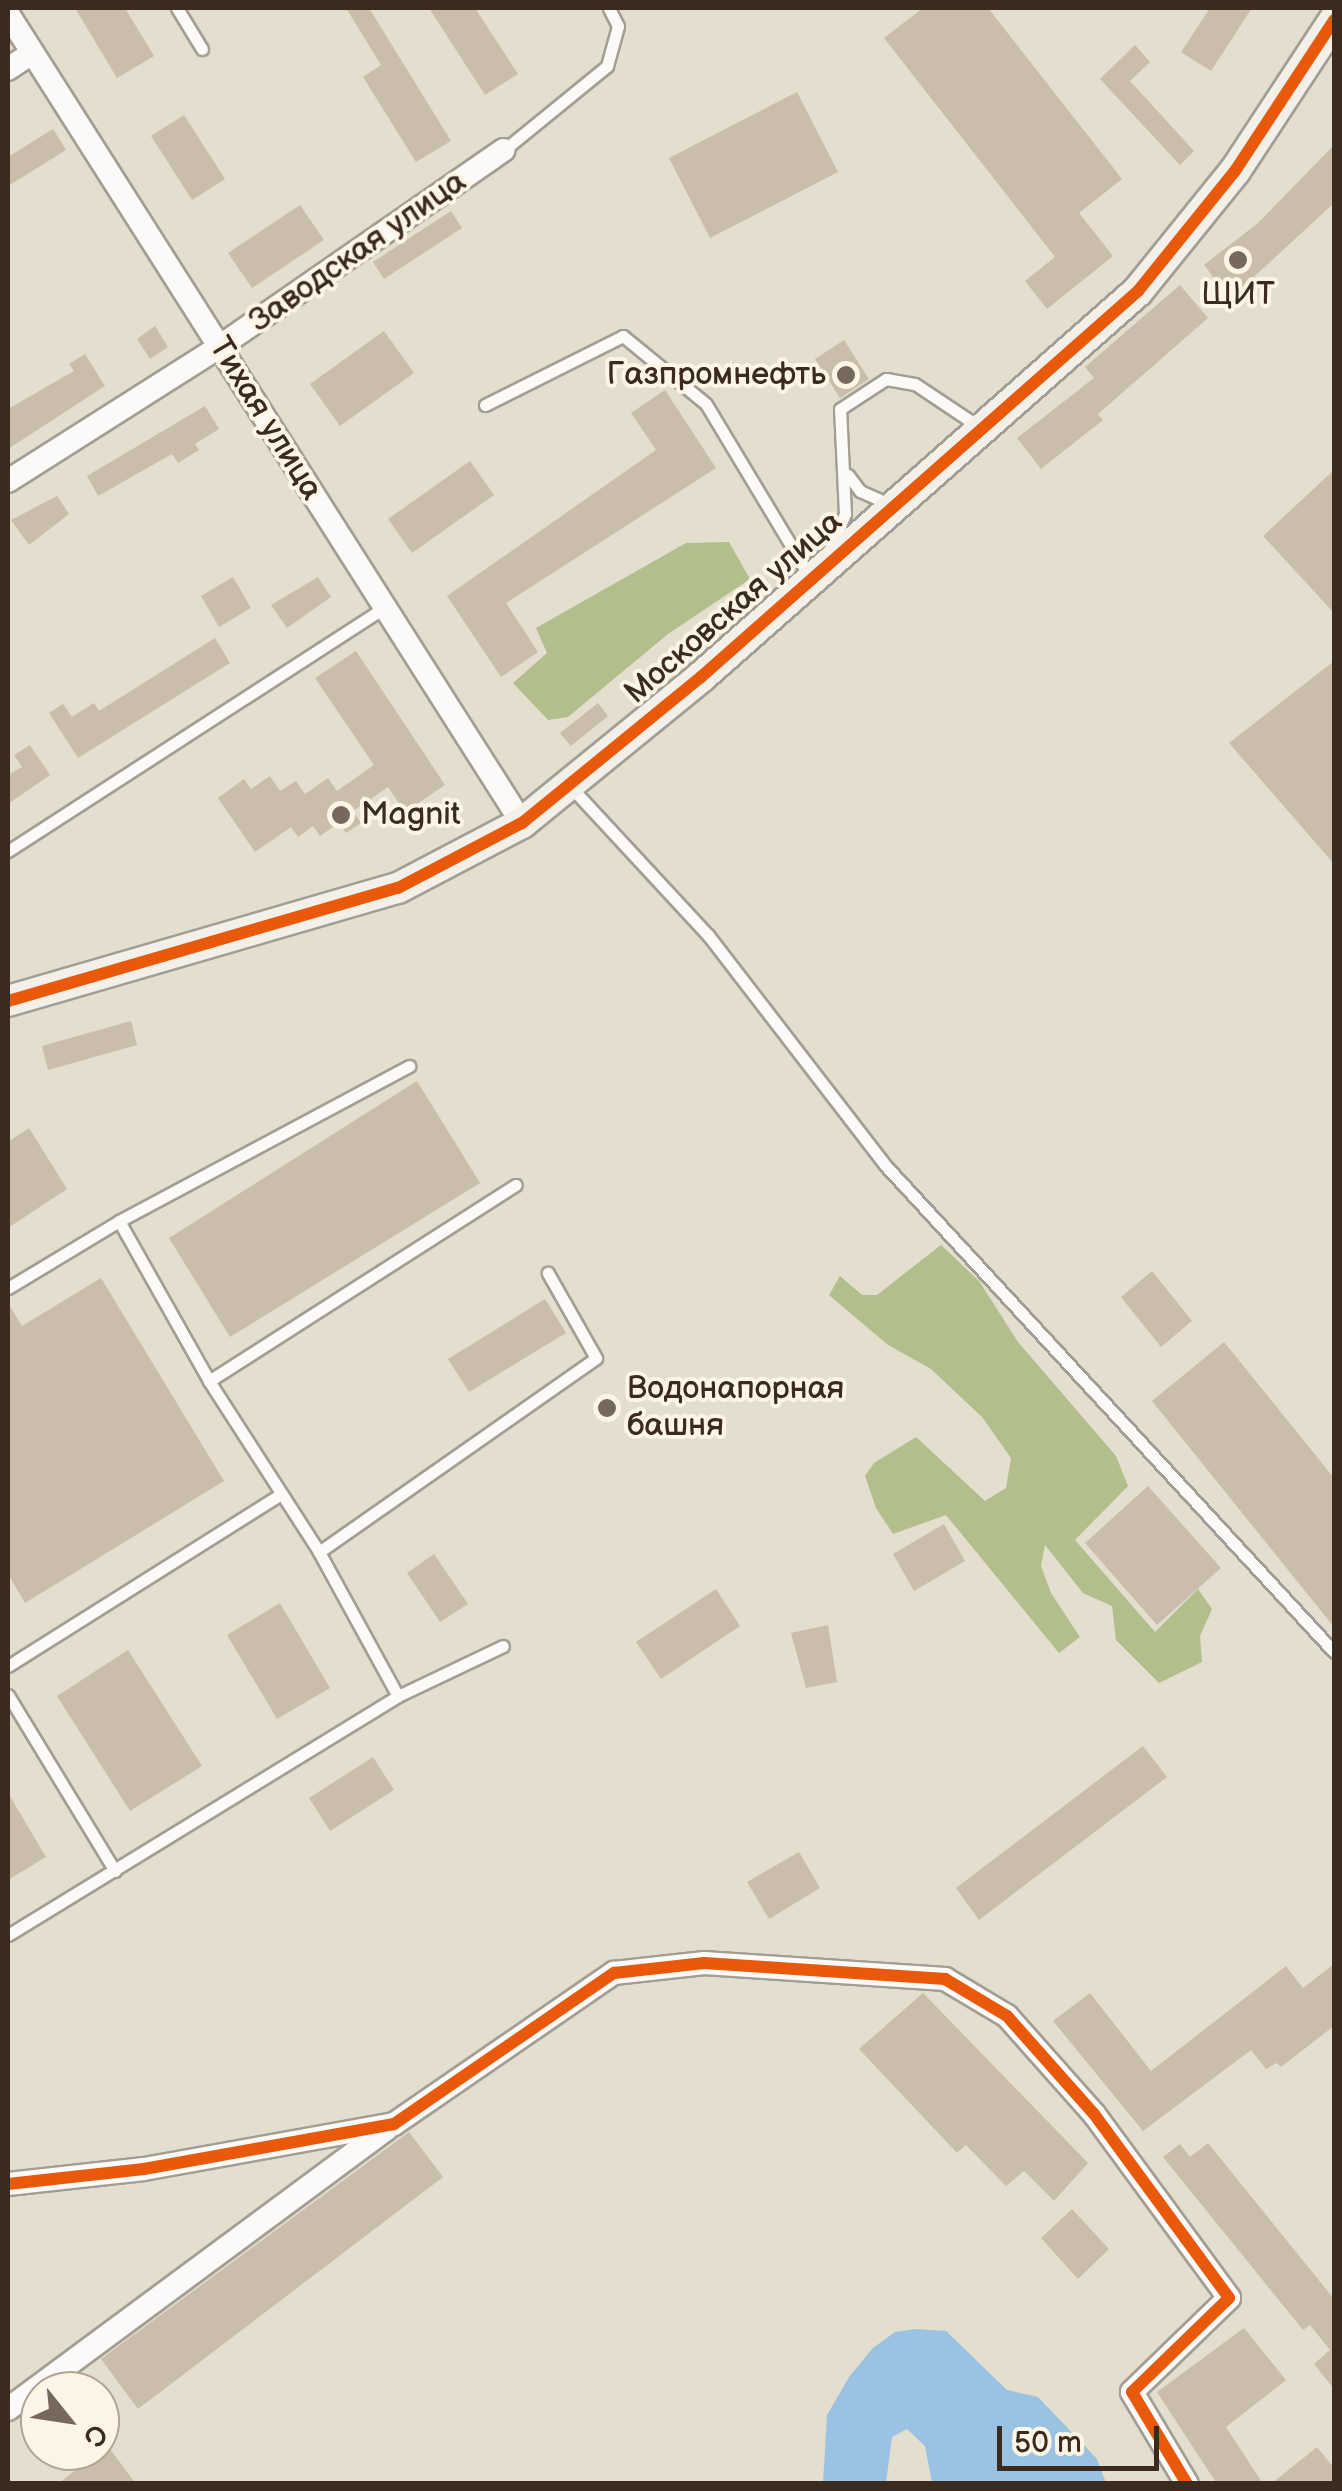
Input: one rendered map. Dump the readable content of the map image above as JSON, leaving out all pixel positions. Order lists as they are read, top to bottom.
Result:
{
  "streets": {
    "street": ["Заводская улица", "Тихая улица", "Московская улица"]
  },
  "crossings": [
    ["Заводская улица", "Тихая улица"],
    ["Тихая улица", "Московская улица"]
  ],
  "places": [
    "ЩИТ",
    "Газпромнефть",
    "Magnit",
    "Водонапорная башня"
  ],
  "scale_bar": "50 m",
  "north": "bottom right"
}
